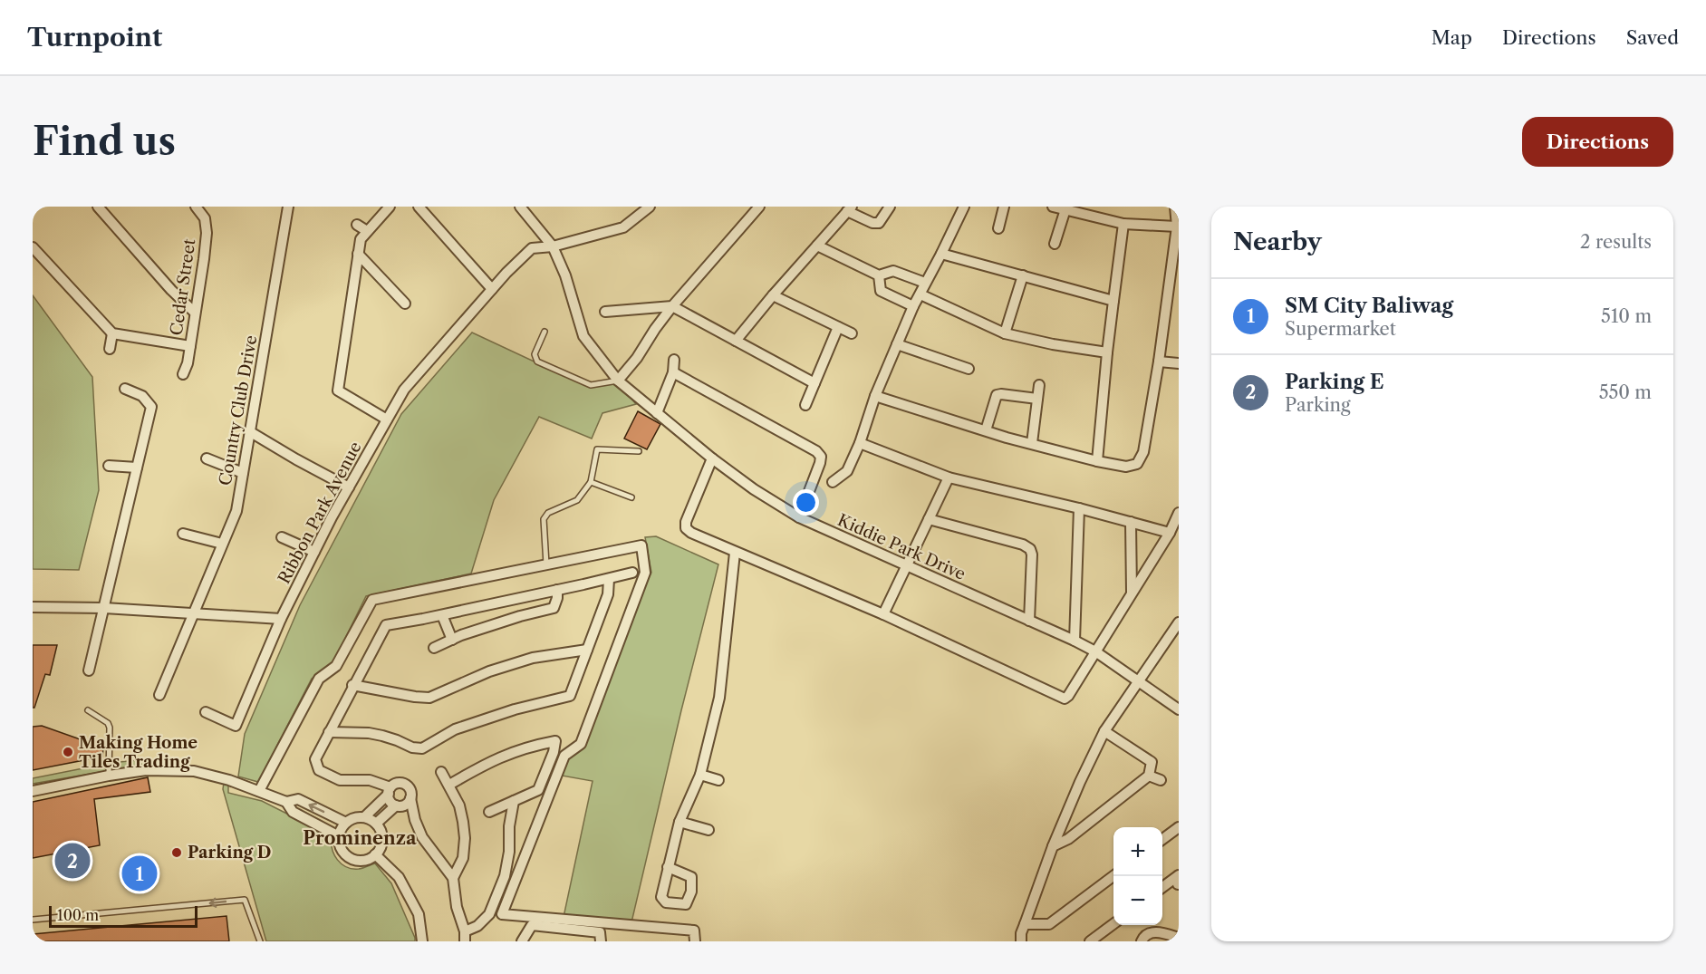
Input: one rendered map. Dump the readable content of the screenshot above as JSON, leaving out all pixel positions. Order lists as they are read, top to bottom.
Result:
{
  "streets": {
    "street": [
      "Cedar Street",
      "Country Club Drive",
      "Ribbon Park Avenue",
      "Kiddie Park Drive"
    ]
  },
  "crossings": [
    ["Ribbon Park Avenue", "Kiddie Park Drive"]
  ],
  "districts": ["Prominenza"],
  "places": ["Making Home Tiles Trading", "Parking D"],
  "scale_bar": "100 m",
  "page": {
    "header": "Turnpoint",
    "nav": ["Map", "Directions", "Saved"],
    "buttons": "Directions",
    "title": "Find us",
    "heading": ["Nearby", "2 results"],
    "list": [
      {
        "mark": "1",
        "name": "SM City Baliwag",
        "note": "Supermarket",
        "value": "510 m"
      },
      {
        "mark": "2",
        "name": "Parking E",
        "note": "Parking",
        "value": "550 m"
      }
    ],
    "map_buttons": ["+", "−"],
    "pins": ["2", "1"],
    "scale": "100 m"
  }
}
